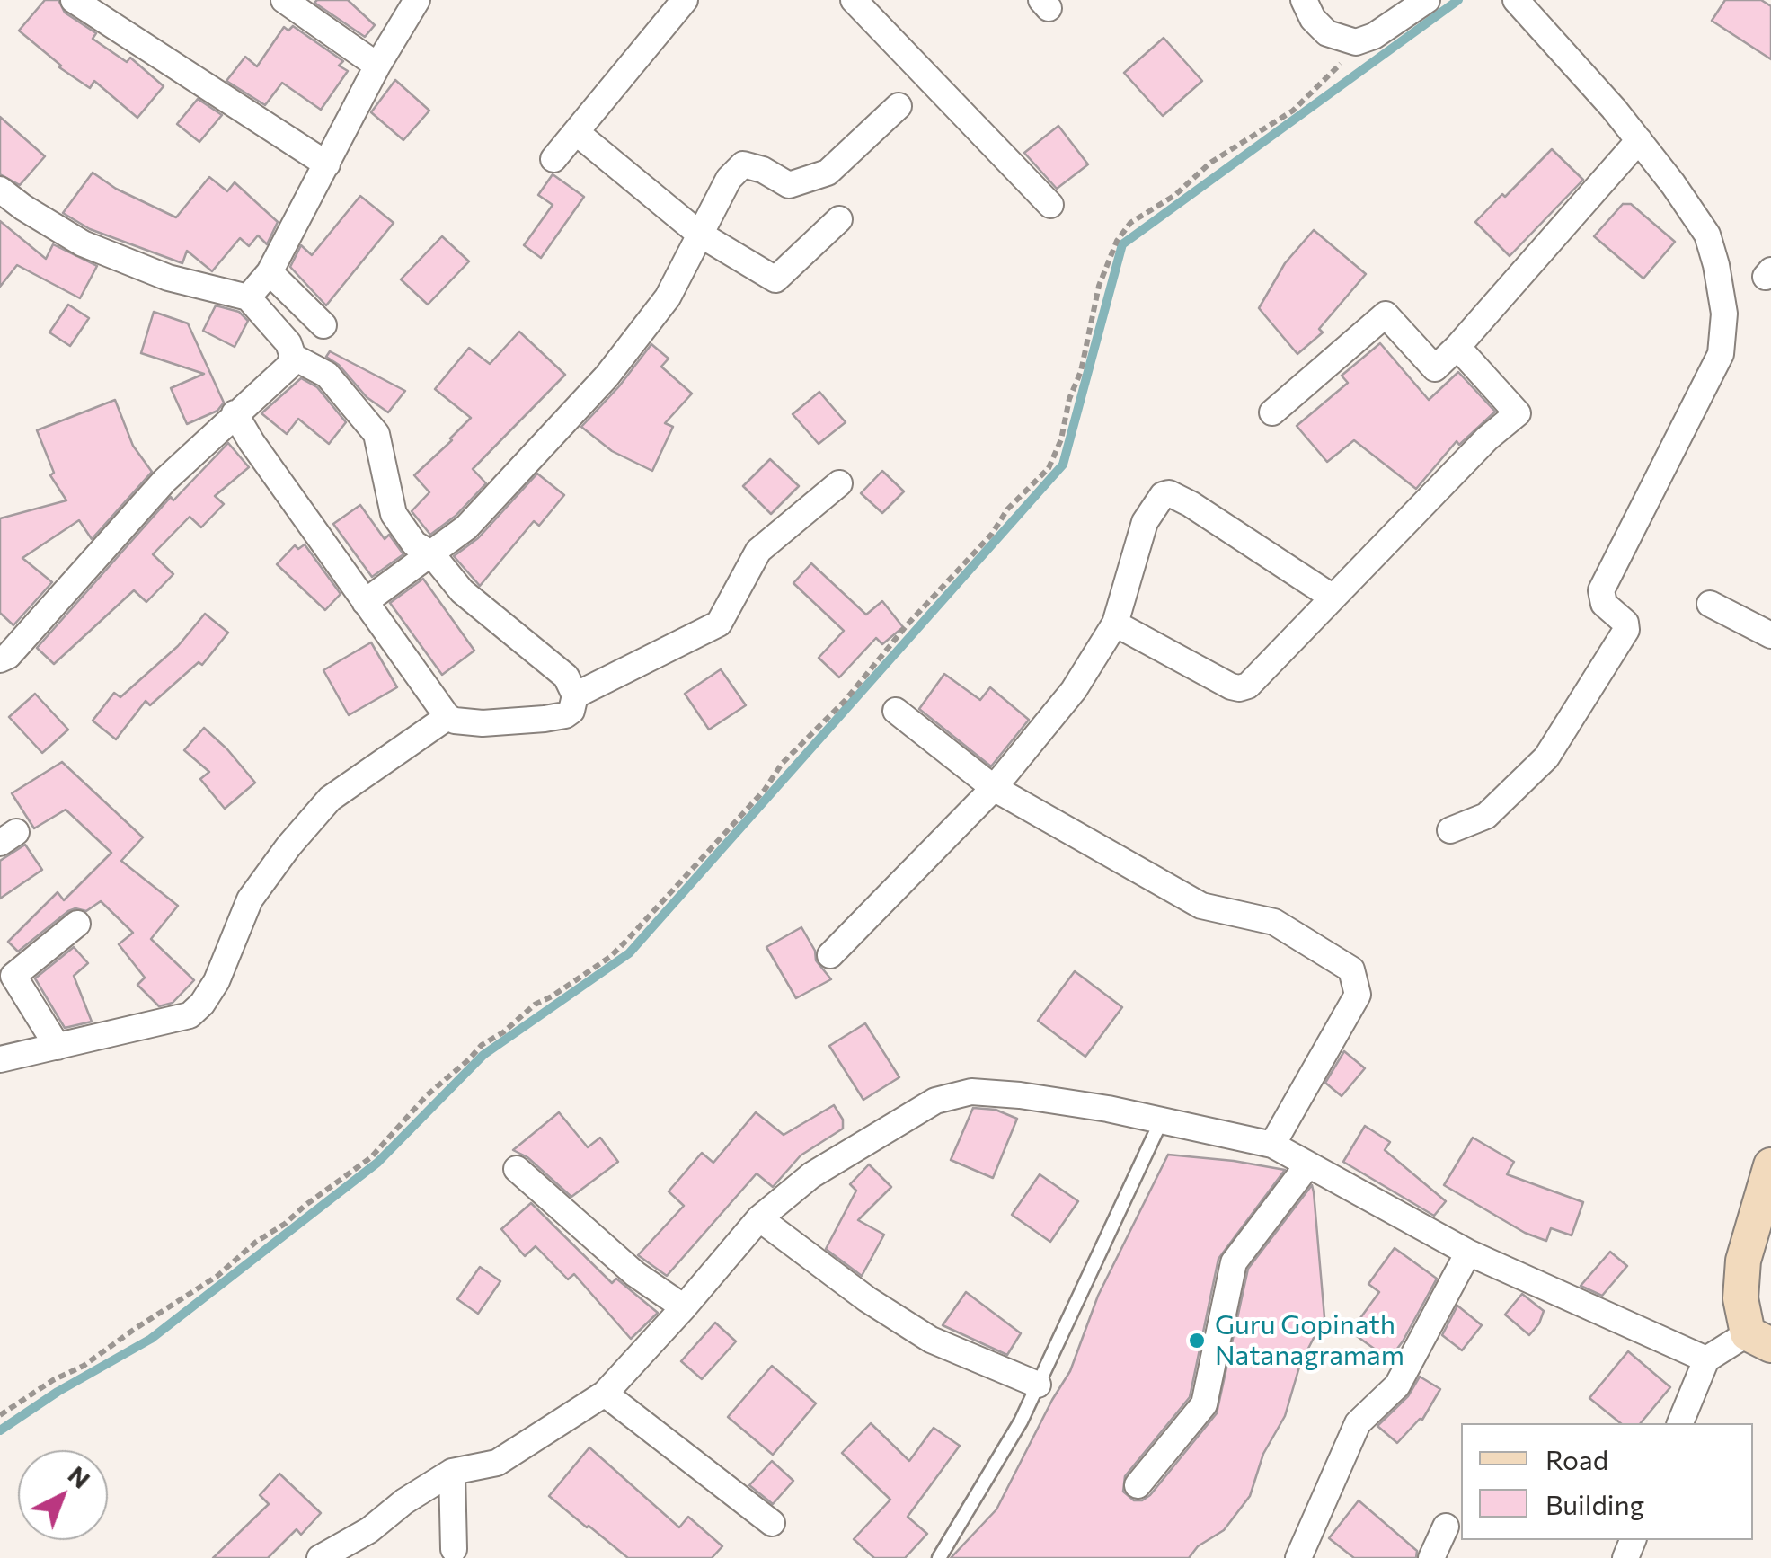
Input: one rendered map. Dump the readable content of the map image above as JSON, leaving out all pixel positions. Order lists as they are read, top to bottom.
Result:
{
  "places": ["Guru Gopinath Natanagramam"],
  "legend": ["Road", "Building"],
  "north": "top right"
}
